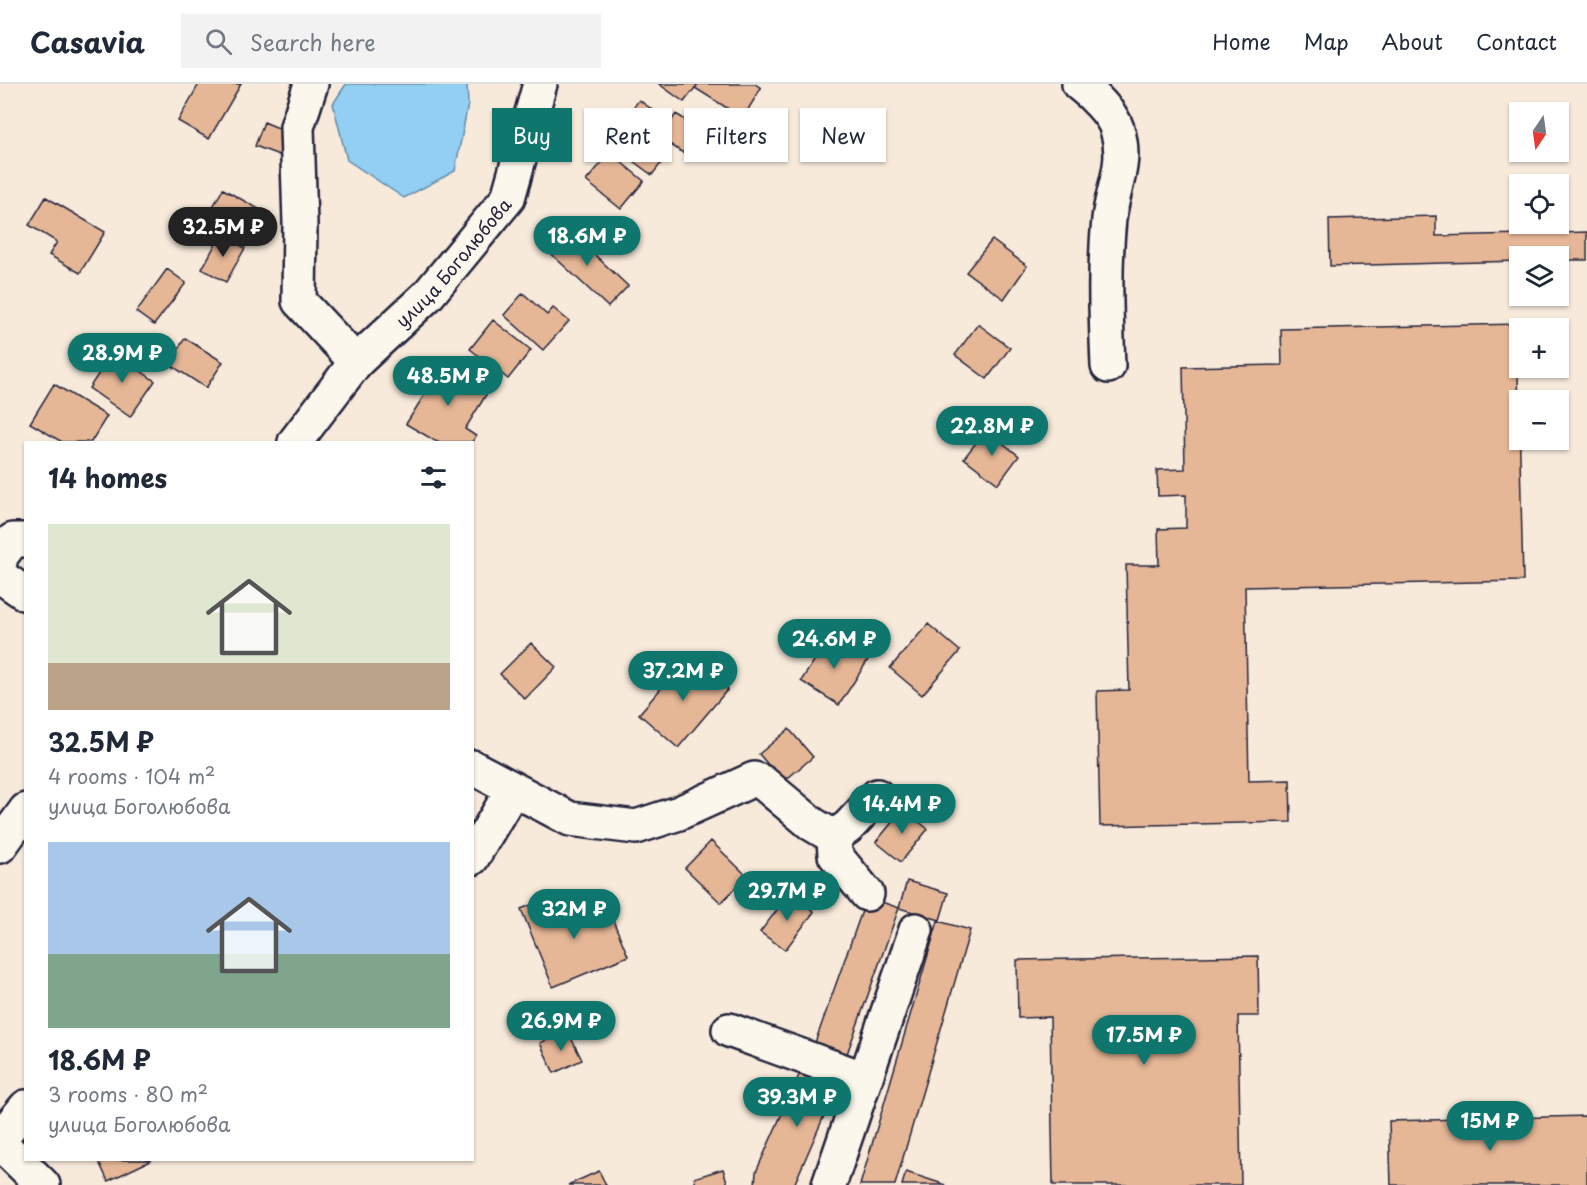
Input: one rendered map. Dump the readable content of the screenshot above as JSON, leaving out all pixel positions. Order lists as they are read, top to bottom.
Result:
{
  "streets": {
    "street": ["улица Боголюбова"]
  },
  "north": "bottom",
  "page": {
    "header": "Casavia",
    "search": "Search here",
    "nav": [
      "Home",
      "Map",
      "About",
      "Contact"
    ],
    "map_buttons": ["+", "−"],
    "chip": [
      "Buy",
      "Rent",
      "Filters",
      "New"
    ],
    "price": [
      "32.5M ₽",
      "18.6M ₽",
      "28.9M ₽",
      "48.5M ₽",
      "22.8M ₽",
      "24.6M ₽",
      "37.2M ₽",
      "14.4M ₽",
      "29.7M ₽",
      "32M ₽",
      "26.9M ₽",
      "17.5M ₽",
      "39.3M ₽",
      "15M ₽"
    ],
    "heading": "14 homes",
    "list": [
      {
        "name": "32.5M ₽",
        "note": "4 rooms · 104 m² · улица Боголюбова"
      },
      {
        "name": "18.6M ₽",
        "note": "3 rooms · 80 m² · улица Боголюбова"
      }
    ]
  }
}
